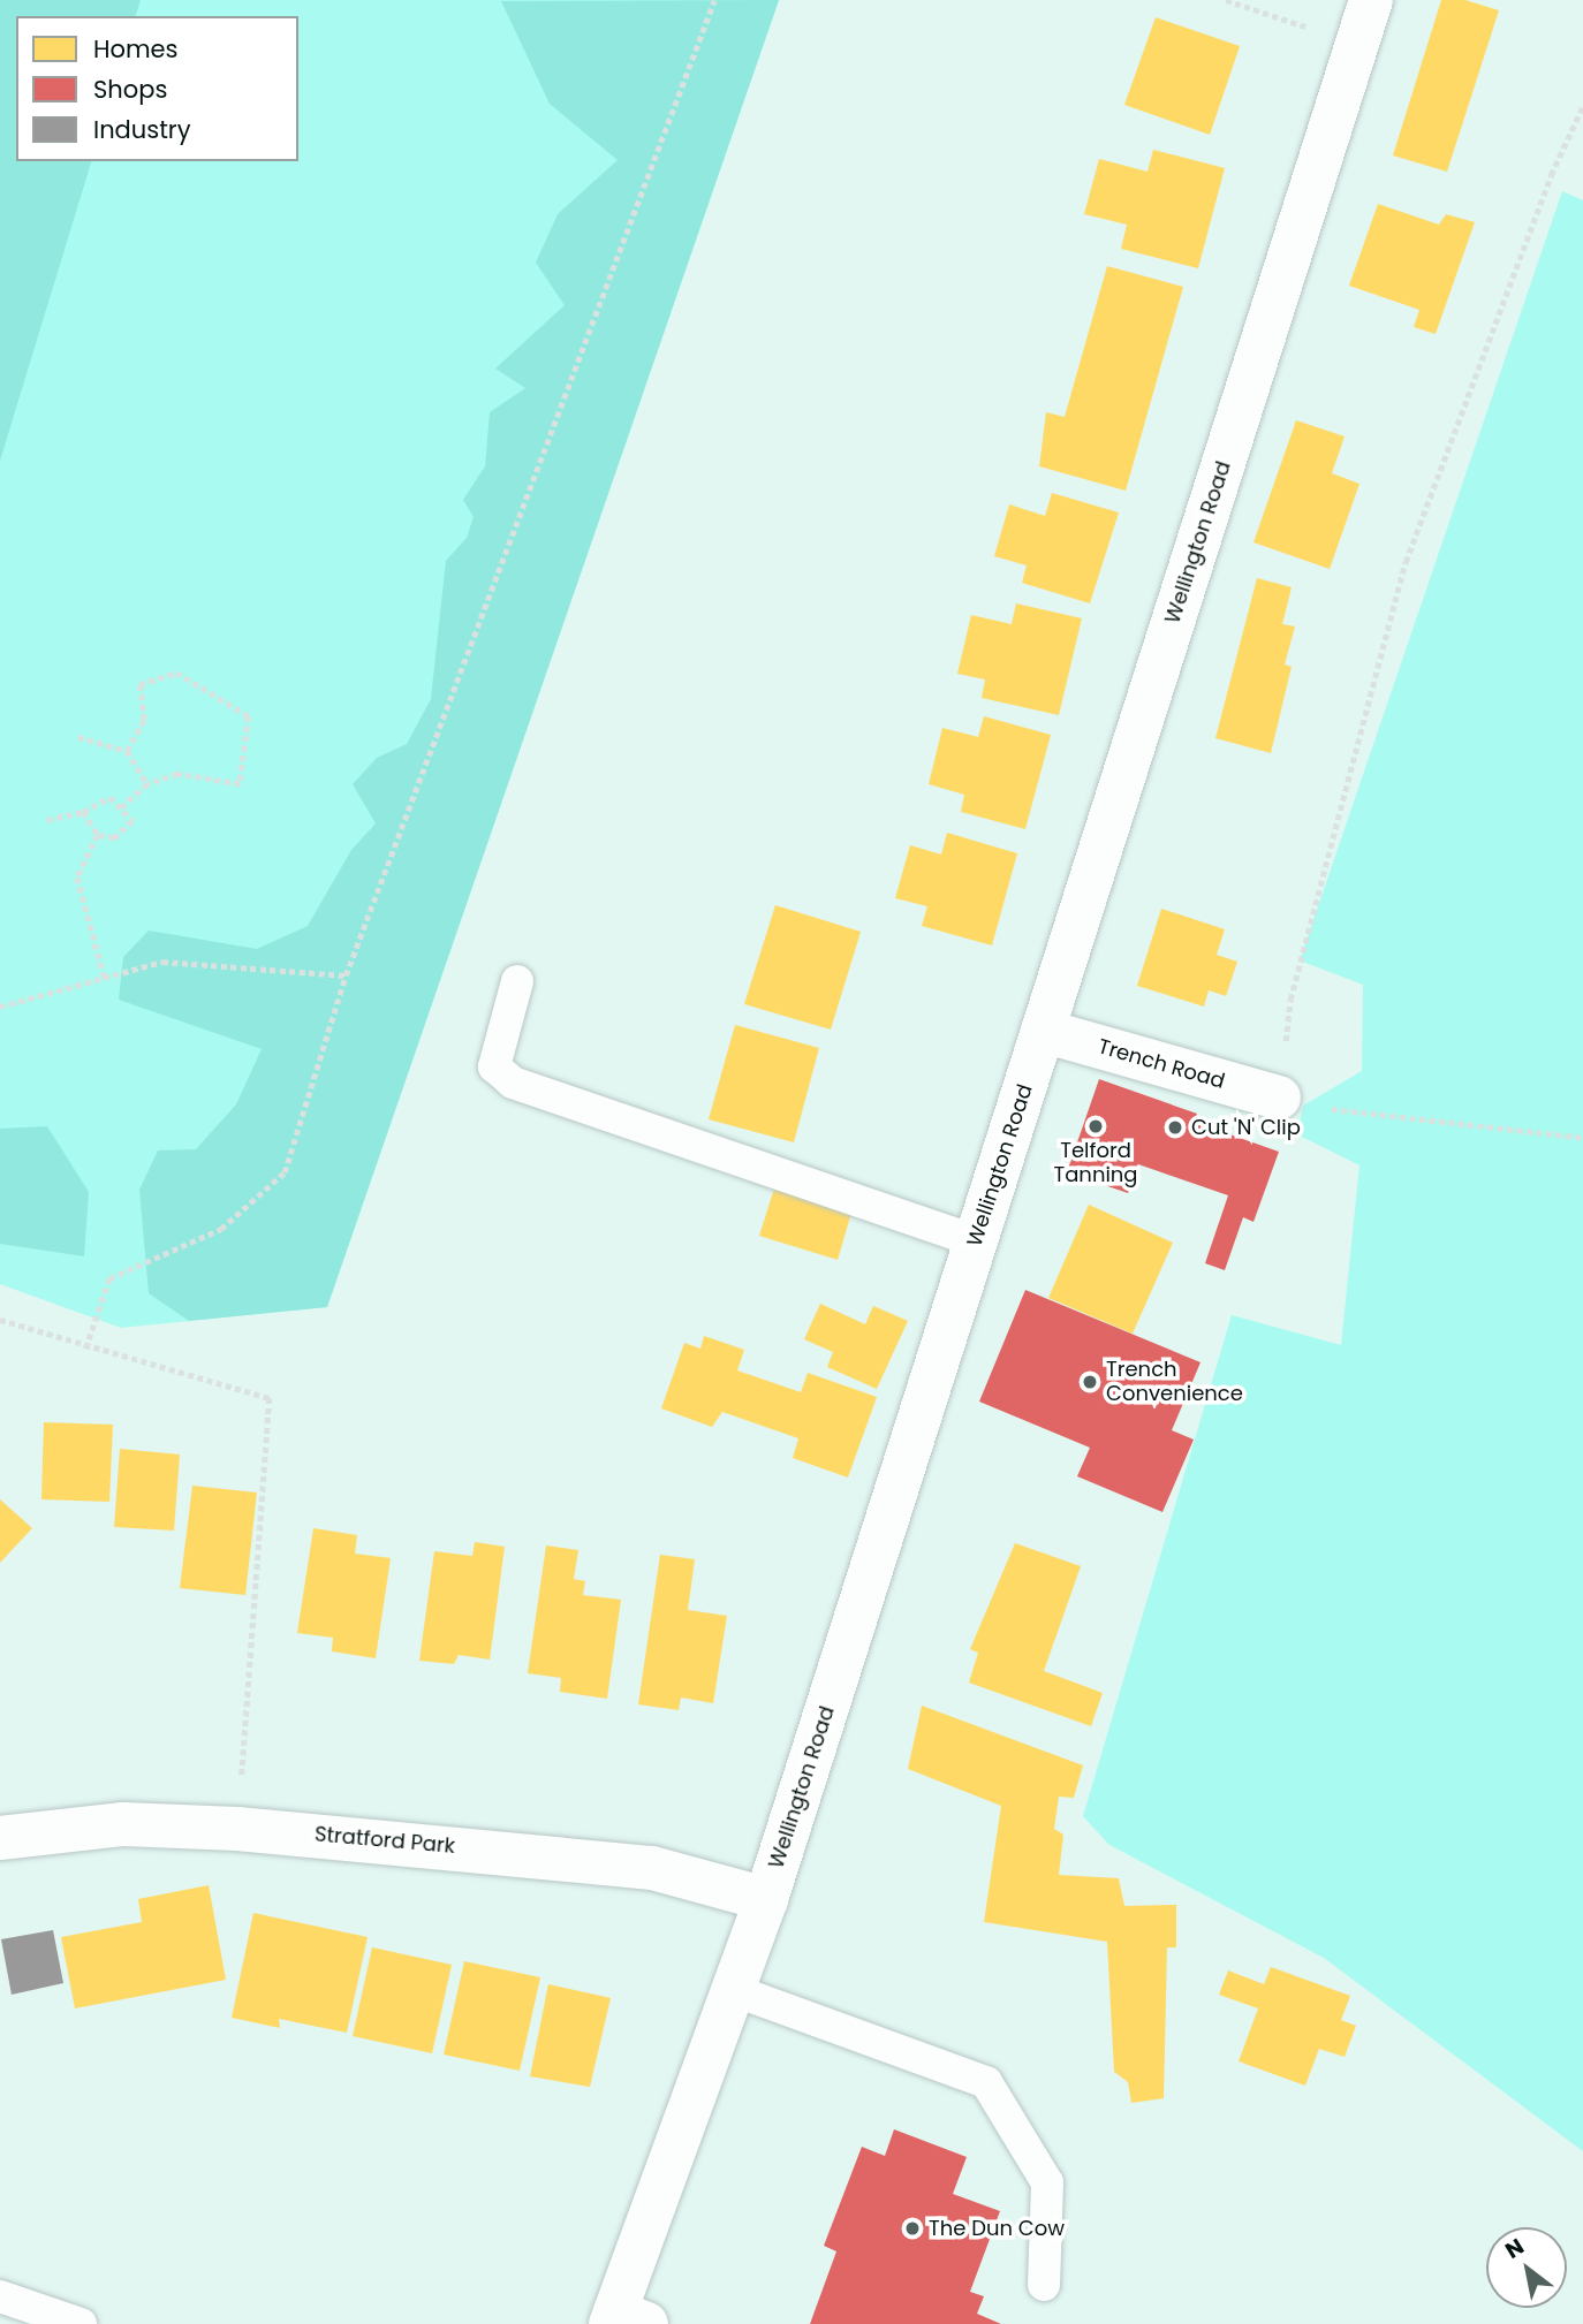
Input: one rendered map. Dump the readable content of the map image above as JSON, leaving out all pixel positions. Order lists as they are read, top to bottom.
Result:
{
  "streets": {
    "street": ["Wellington Road", "Trench Road", "Stratford Park"]
  },
  "crossings": [
    ["Wellington Road", "Trench Road"],
    ["Wellington Road", "Stratford Park"]
  ],
  "places": [
    "Telford Tanning",
    "Cut 'N' Clip",
    "Trench Convenience",
    "The Dun Cow"
  ],
  "legend": ["Homes", "Shops", "Industry"],
  "north": "top left"
}
